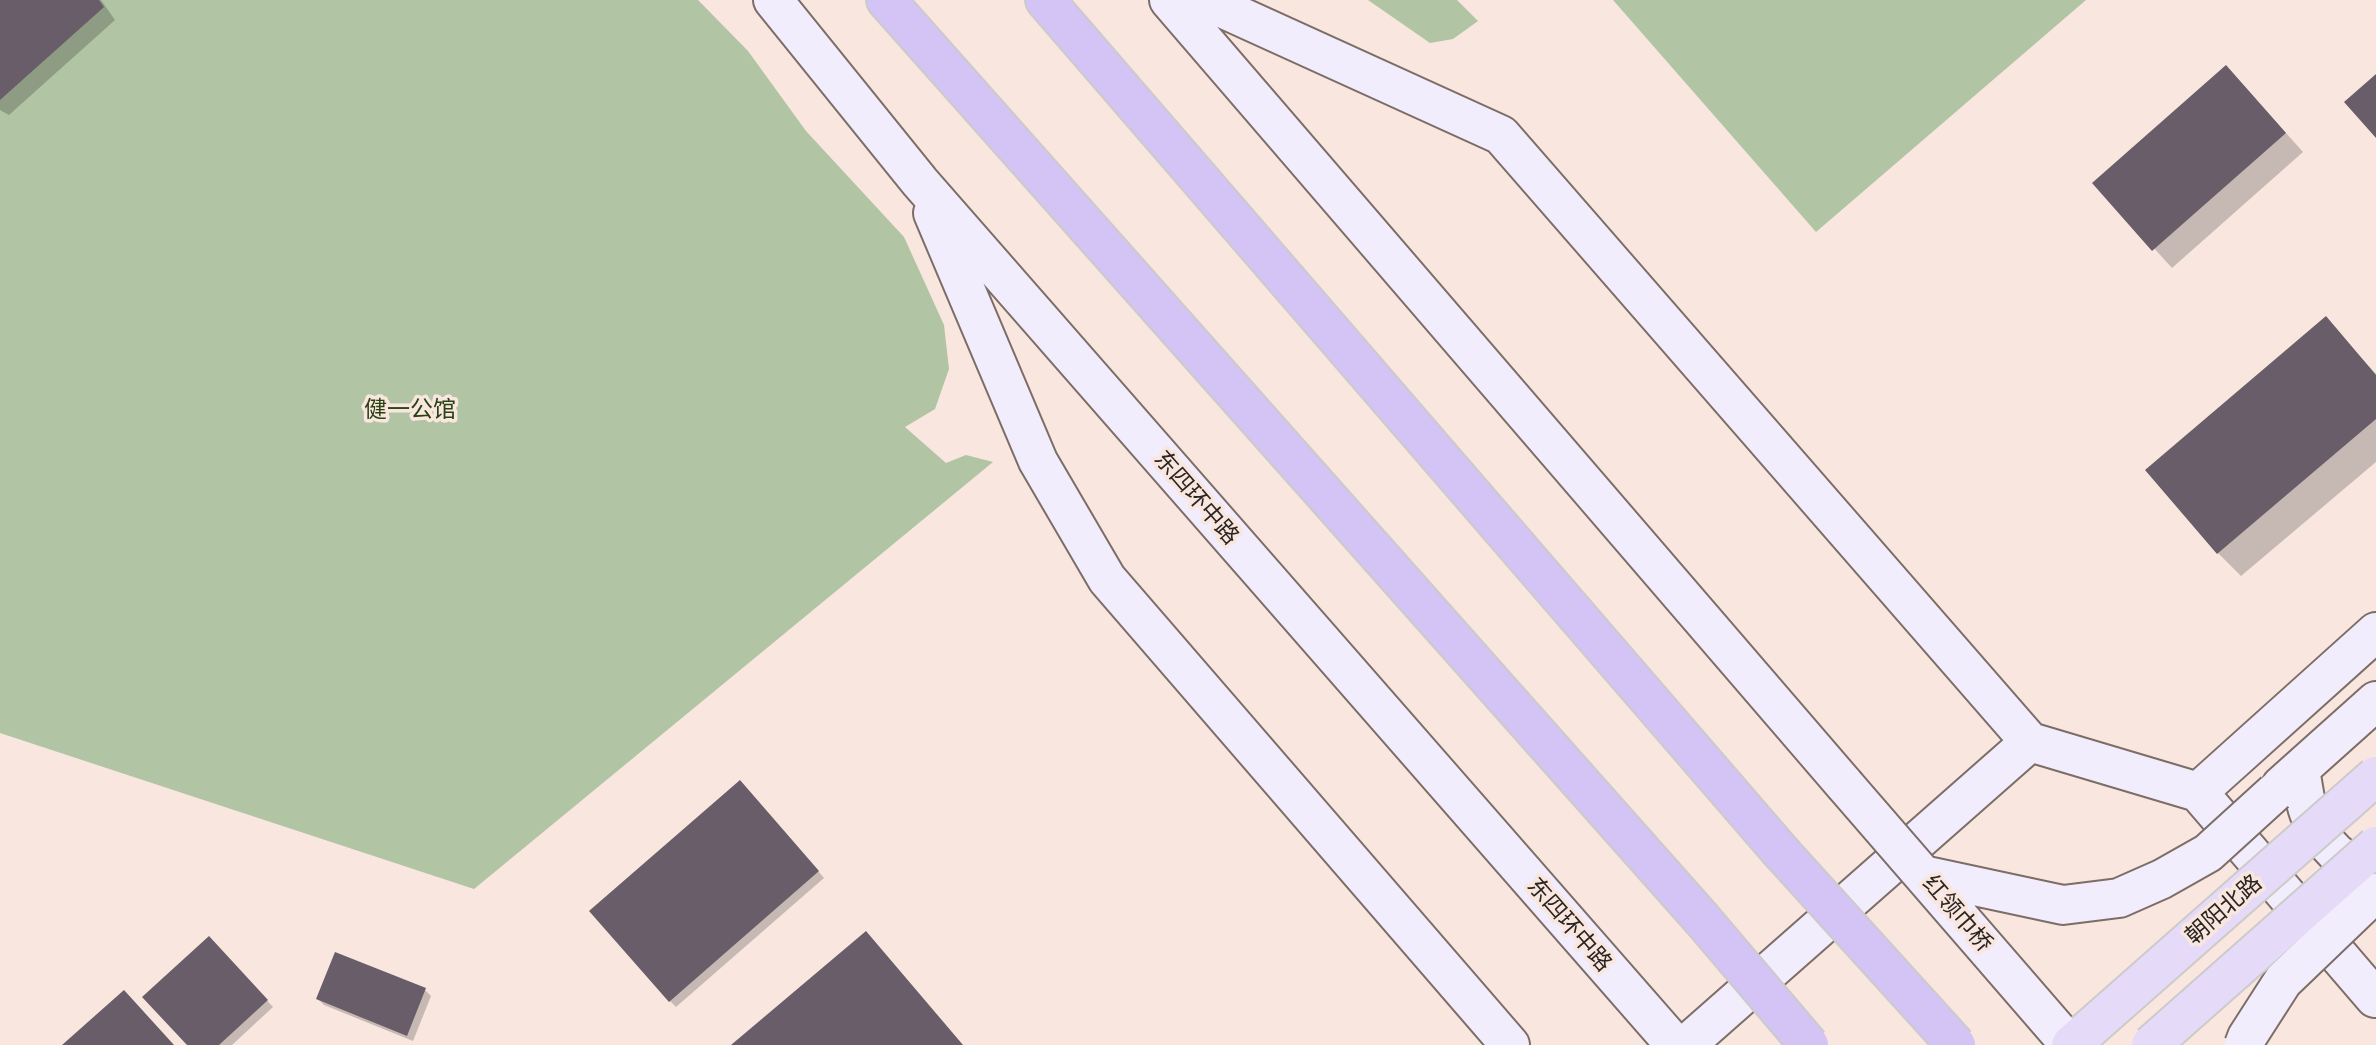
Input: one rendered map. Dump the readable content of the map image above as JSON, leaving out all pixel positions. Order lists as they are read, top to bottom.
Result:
{
  "streets": {
    "main road": ["朝阳北路"],
    "street": ["东四环中路", "红领巾桥"]
  },
  "crossings": [
    ["朝阳北路", "红领巾桥"]
  ],
  "parks": ["健一公馆"]
}
